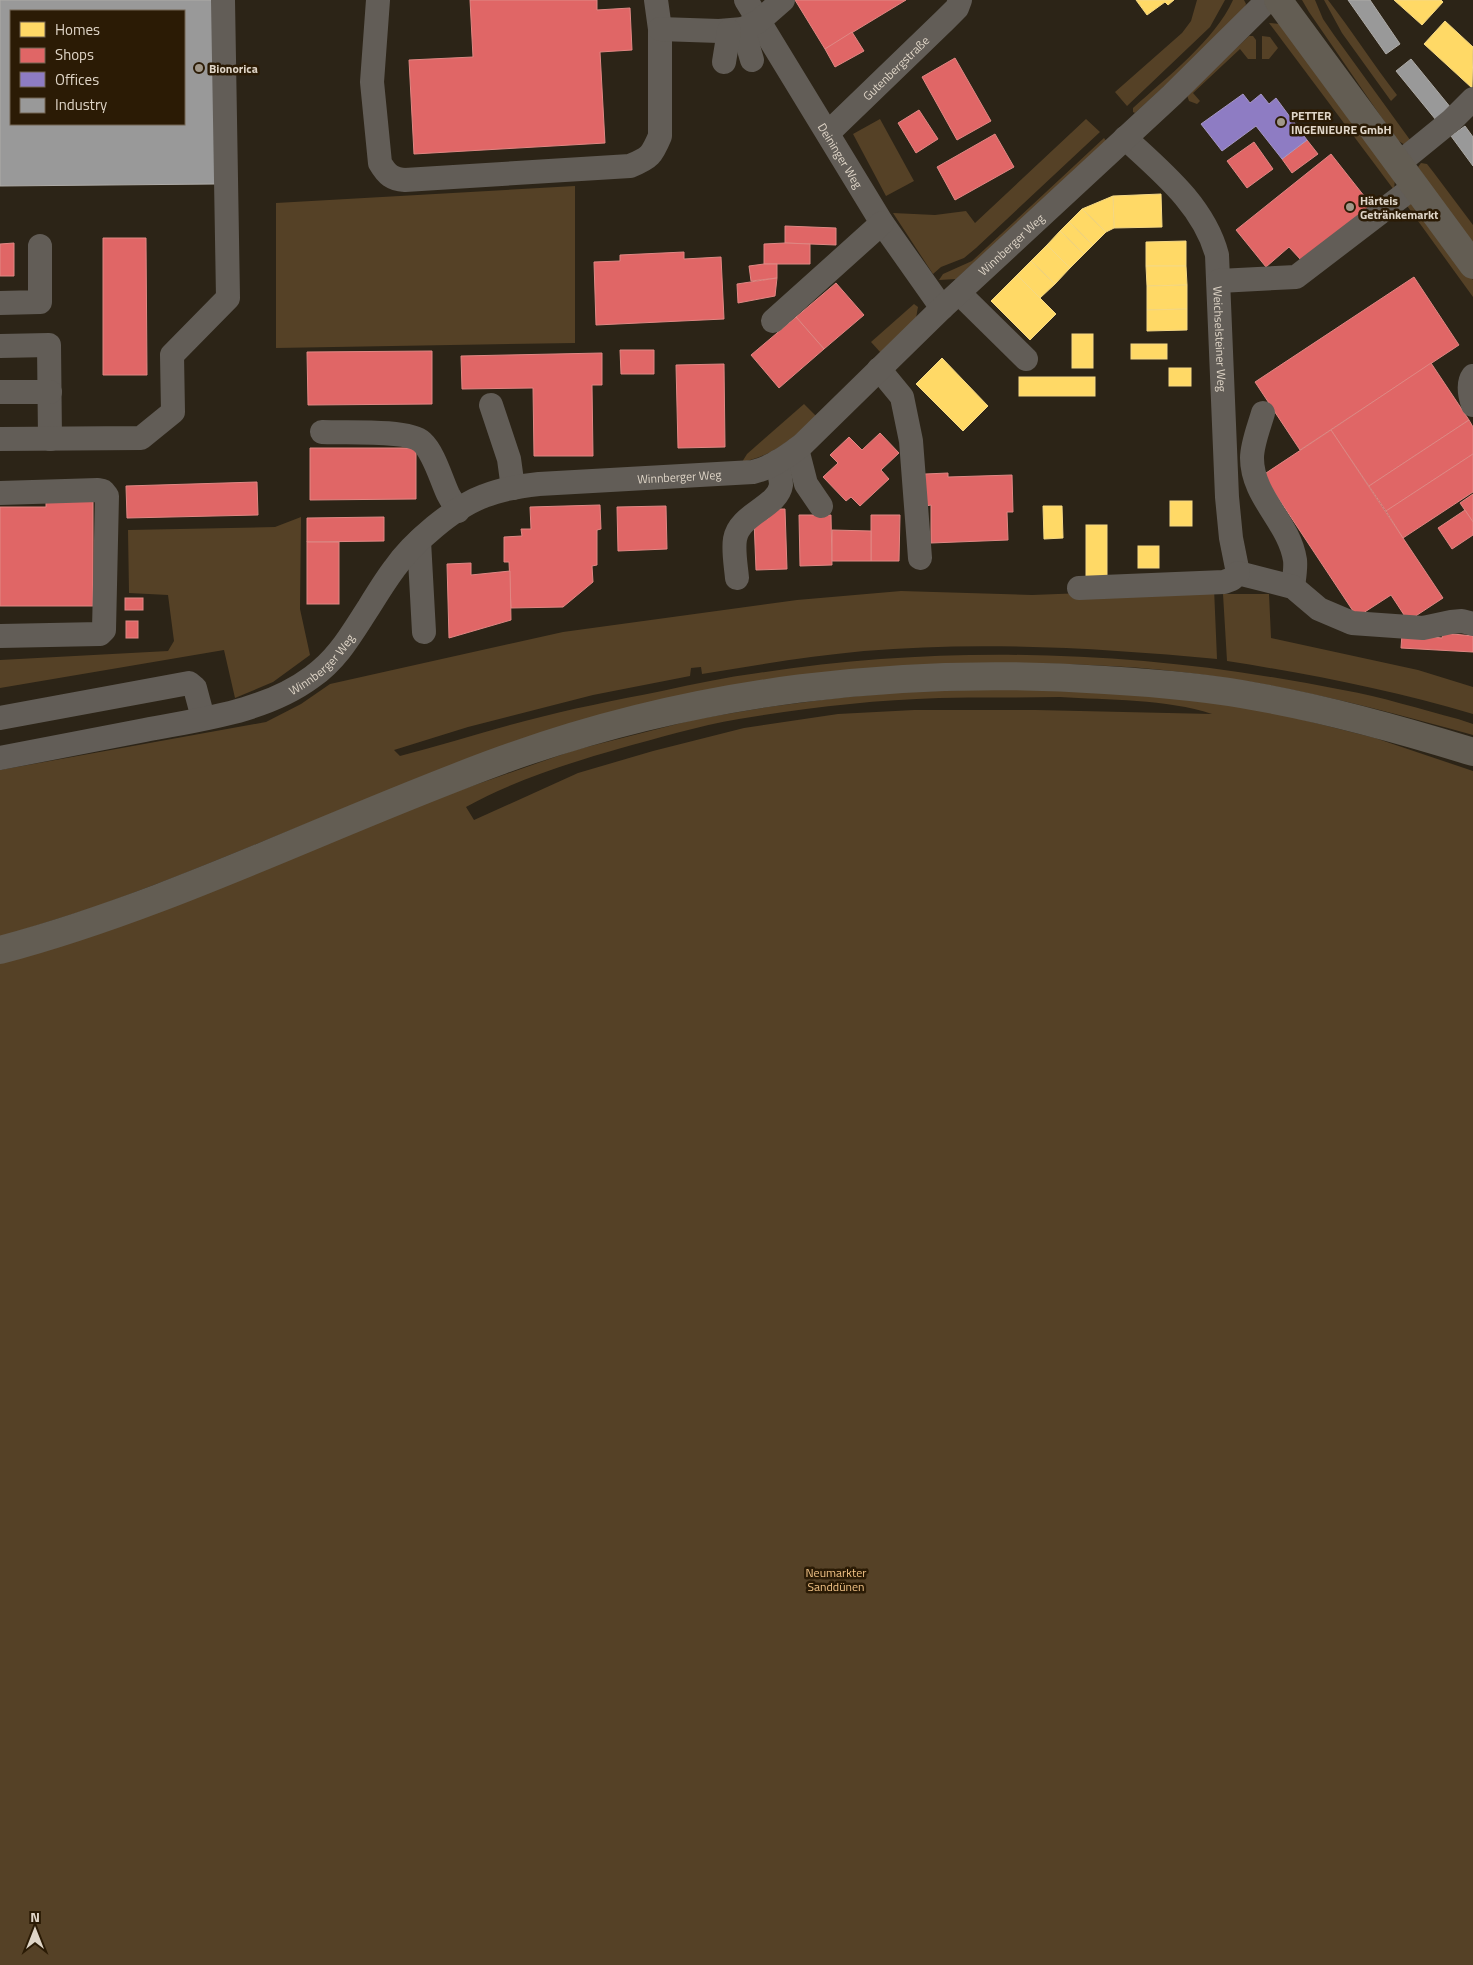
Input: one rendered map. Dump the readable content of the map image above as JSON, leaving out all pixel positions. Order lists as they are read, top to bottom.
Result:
{
  "streets": {
    "street": [
      "Gutenbergstraße",
      "Deininger Weg",
      "Winnberger Weg",
      "Weichselsteiner Weg"
    ]
  },
  "crossings": [
    ["Gutenbergstraße", "Deininger Weg"],
    ["Deininger Weg", "Winnberger Weg"],
    ["Winnberger Weg", "Weichselsteiner Weg"]
  ],
  "parks": ["Neumarkter Sanddünen"],
  "places": ["Bionorica", "PETTER INGENIEURE GmbH", "Härteis Getränkemarkt"],
  "legend": [
    "Homes",
    "Shops",
    "Offices",
    "Industry"
  ],
  "north": "top"
}
